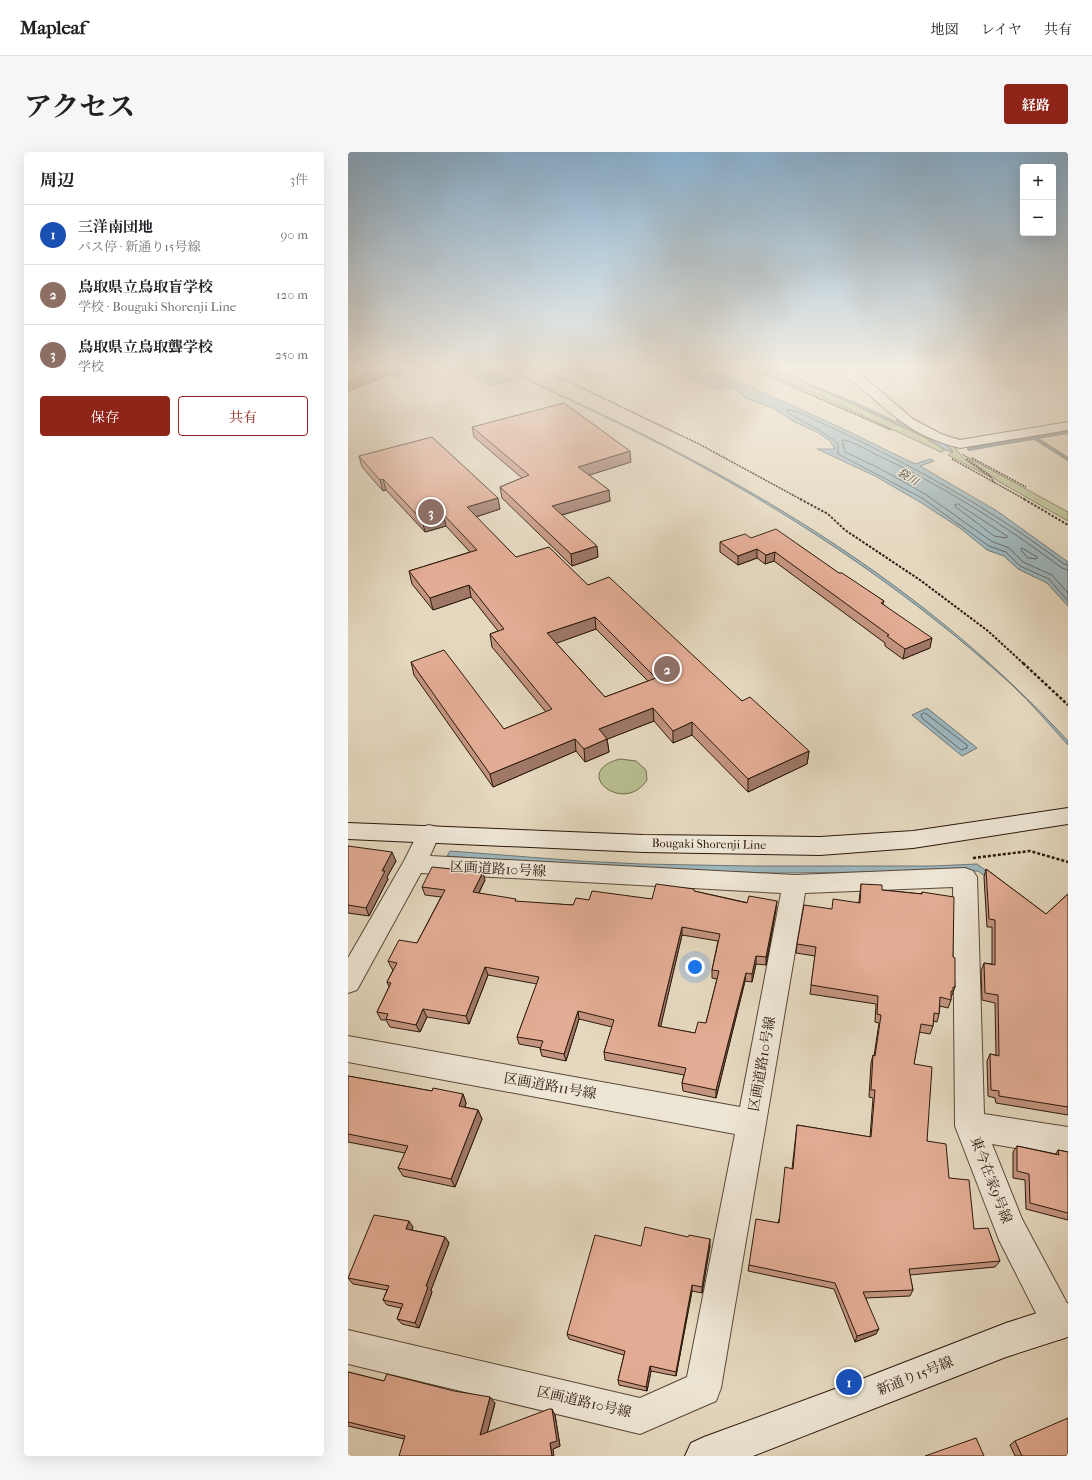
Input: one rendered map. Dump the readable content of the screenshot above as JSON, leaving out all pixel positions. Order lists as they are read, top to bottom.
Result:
{
  "streets": {
    "street": [
      "Bougaki Shorenji Line",
      "区画道路10号線",
      "区画道路11号線",
      "東今在家9号線",
      "新通り15号線"
    ]
  },
  "crossings": [
    ["区画道路10号線", "区画道路11号線"],
    ["東今在家9号線", "新通り15号線"]
  ],
  "water": ["袋川"],
  "page": {
    "header": "Mapleaf",
    "nav": ["地図", "レイヤ", "共有"],
    "title": "アクセス",
    "buttons": [
      "経路",
      ["保存", "共有"]
    ],
    "heading": ["周辺", "3件"],
    "map_buttons": ["+", "−"],
    "list": [
      {
        "mark": "1",
        "name": "三洋南団地",
        "note": "バス停 · 新通り15号線",
        "value": "90 m"
      },
      {
        "mark": "2",
        "name": "鳥取県立鳥取盲学校",
        "note": "学校 · Bougaki Shorenji Line",
        "value": "120 m"
      },
      {
        "mark": "3",
        "name": "鳥取県立鳥取聾学校",
        "note": "学校",
        "value": "250 m"
      }
    ],
    "pins": ["3", "2", "1"]
  }
}
